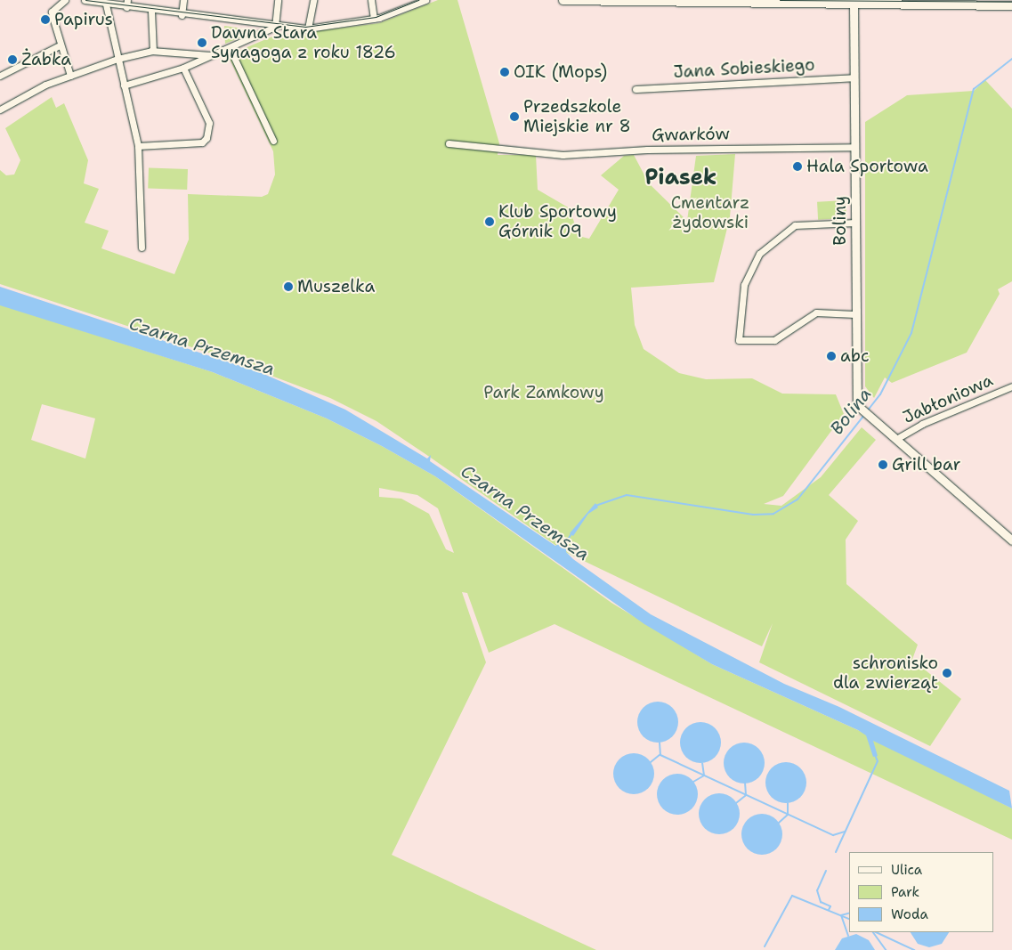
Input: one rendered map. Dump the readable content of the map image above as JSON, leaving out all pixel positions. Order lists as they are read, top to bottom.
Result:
{
  "streets": {
    "street": [
      "Jana Sobieskiego",
      "Gwarków",
      "Boliny",
      "Jabłoniowa"
    ]
  },
  "crossings": [
    ["Jana Sobieskiego", "Boliny"],
    ["Gwarków", "Boliny"],
    ["Boliny", "Jabłoniowa"]
  ],
  "districts": ["Piasek"],
  "water": ["Czarna Przemsza", "Bolina"],
  "parks": ["Cmentarz żydowski", "Park Zamkowy"],
  "places": [
    "Papirus",
    "Dawna Stara Synagoga z roku 1826",
    "Żabka",
    "OIK (Mops)",
    "Przedszkole Miejskie nr 8",
    "Hala Sportowa",
    "Klub Sportowy Górnik 09",
    "Muszelka",
    "abc",
    "Grill bar",
    "schronisko dla zwierząt"
  ],
  "legend": ["Ulica", "Park", "Woda"]
}
